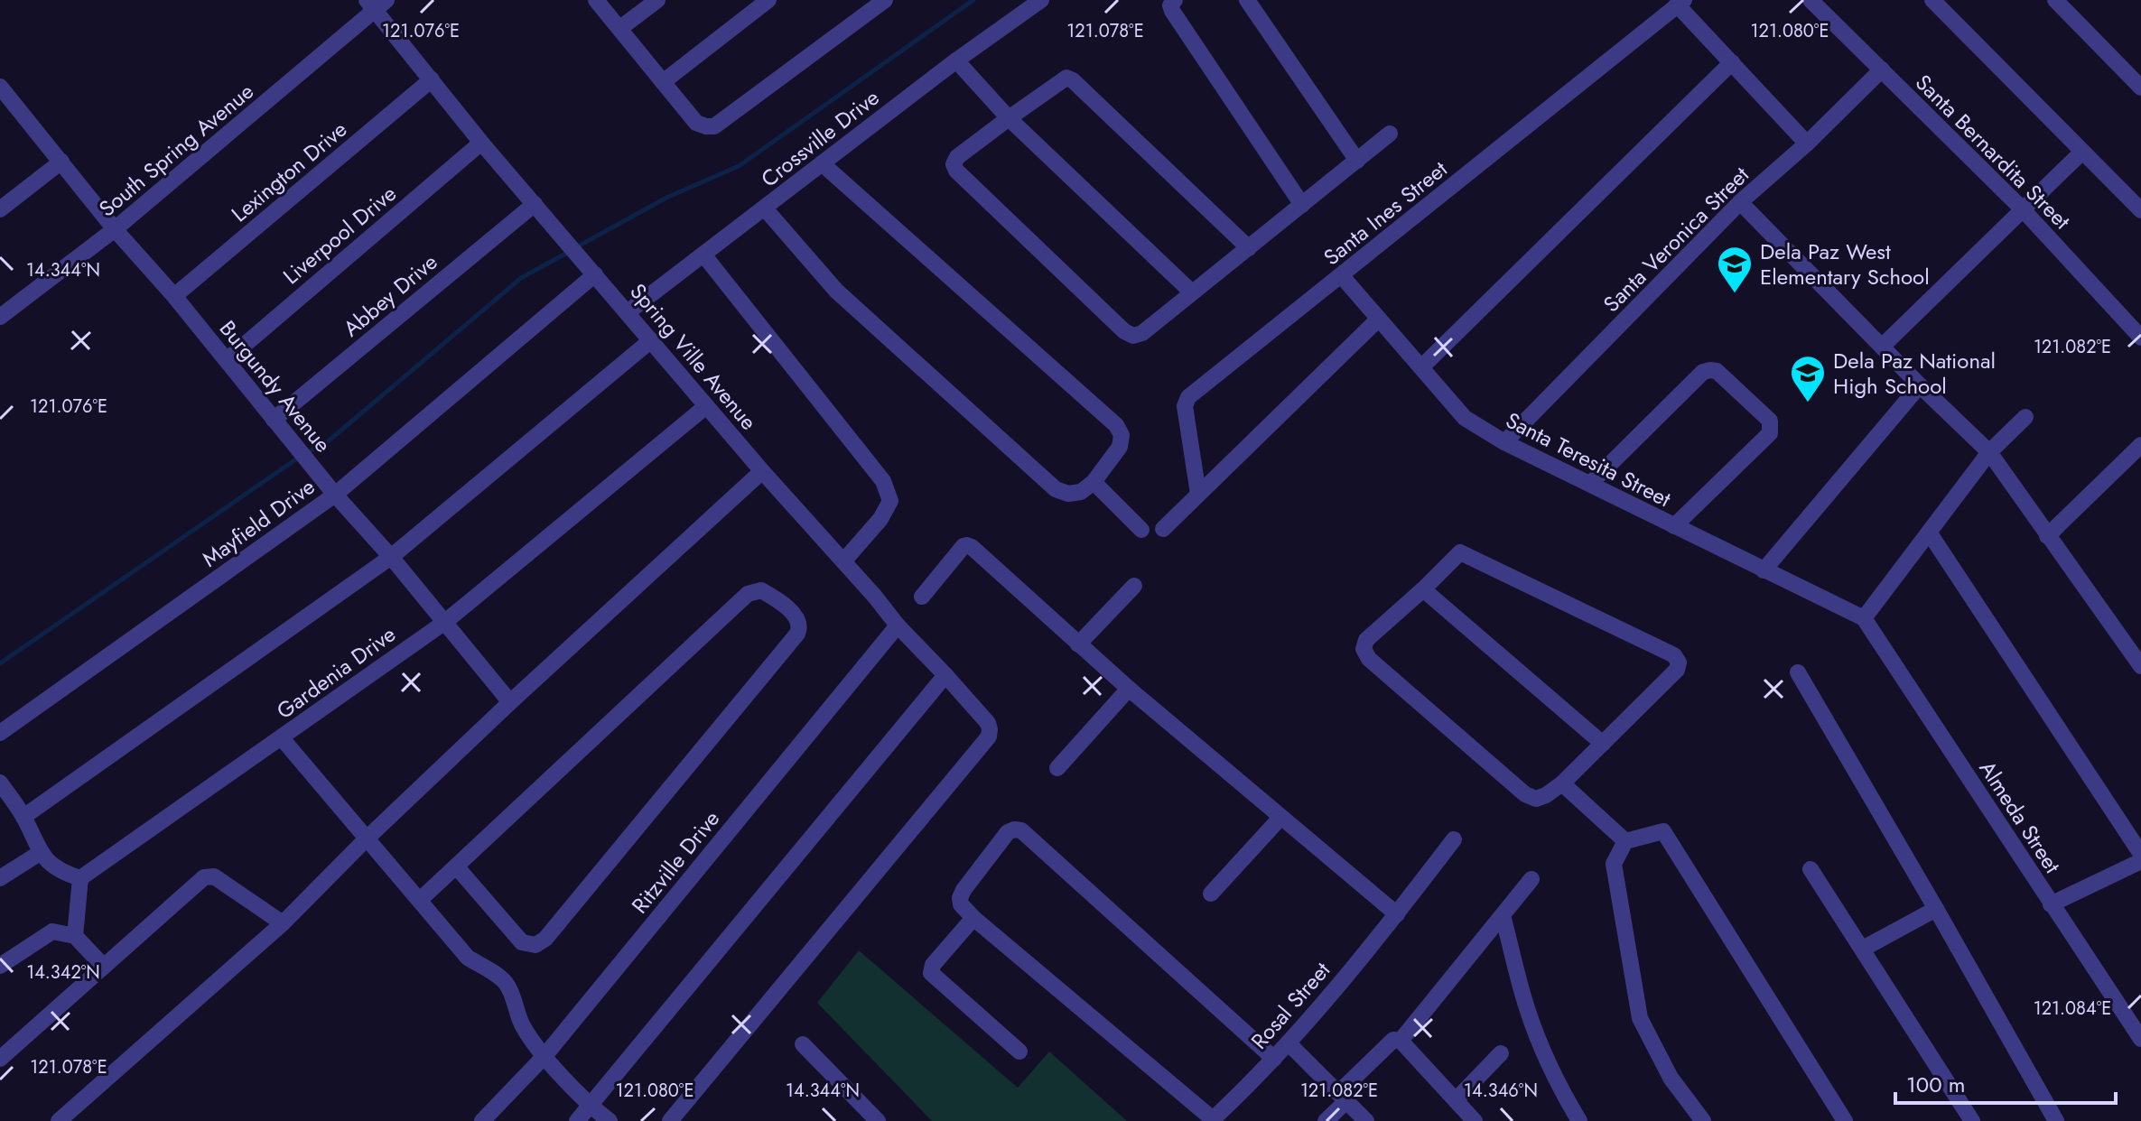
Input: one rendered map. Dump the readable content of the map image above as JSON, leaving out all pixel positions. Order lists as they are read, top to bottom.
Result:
{
  "streets": {
    "street": [
      "Crossville Drive",
      "South Spring Avenue",
      "Santa Bernardita Street",
      "Lexington Drive",
      "Santa Ines Street",
      "Liverpool Drive",
      "Santa Veronica Street",
      "Abbey Drive",
      "Spring Ville Avenue",
      "Burgundy Avenue",
      "Santa Teresita Street",
      "Mayfield Drive",
      "Gardenia Drive",
      "Almeda Street",
      "Ritzville Drive",
      "Rosal Street"
    ]
  },
  "crossings": [
    ["Crossville Drive", "Spring Ville Avenue"],
    ["South Spring Avenue", "Spring Ville Avenue"],
    ["South Spring Avenue", "Burgundy Avenue"],
    ["Santa Bernardita Street", "Santa Veronica Street"],
    ["Lexington Drive", "Spring Ville Avenue"],
    ["Lexington Drive", "Burgundy Avenue"],
    ["Santa Ines Street", "Santa Teresita Street"],
    ["Liverpool Drive", "Spring Ville Avenue"],
    ["Liverpool Drive", "Burgundy Avenue"],
    ["Santa Veronica Street", "Santa Teresita Street"],
    ["Abbey Drive", "Spring Ville Avenue"],
    ["Abbey Drive", "Burgundy Avenue"],
    ["Spring Ville Avenue", "Mayfield Drive"],
    ["Spring Ville Avenue", "Gardenia Drive"],
    ["Spring Ville Avenue", "Ritzville Drive"],
    ["Burgundy Avenue", "Mayfield Drive"],
    ["Burgundy Avenue", "Gardenia Drive"],
    ["Santa Teresita Street", "Almeda Street"]
  ],
  "places": {
    "school or university": ["Dela Paz West Elementary School", "Dela Paz National High School"]
  },
  "scale_bar": "100 m",
  "coordinates": [
    "121.076°E",
    "121.078°E",
    "121.080°E",
    "14.344°N",
    "121.082°E",
    "14.342°N",
    "121.084°E",
    "14.346°N"
  ]
}
